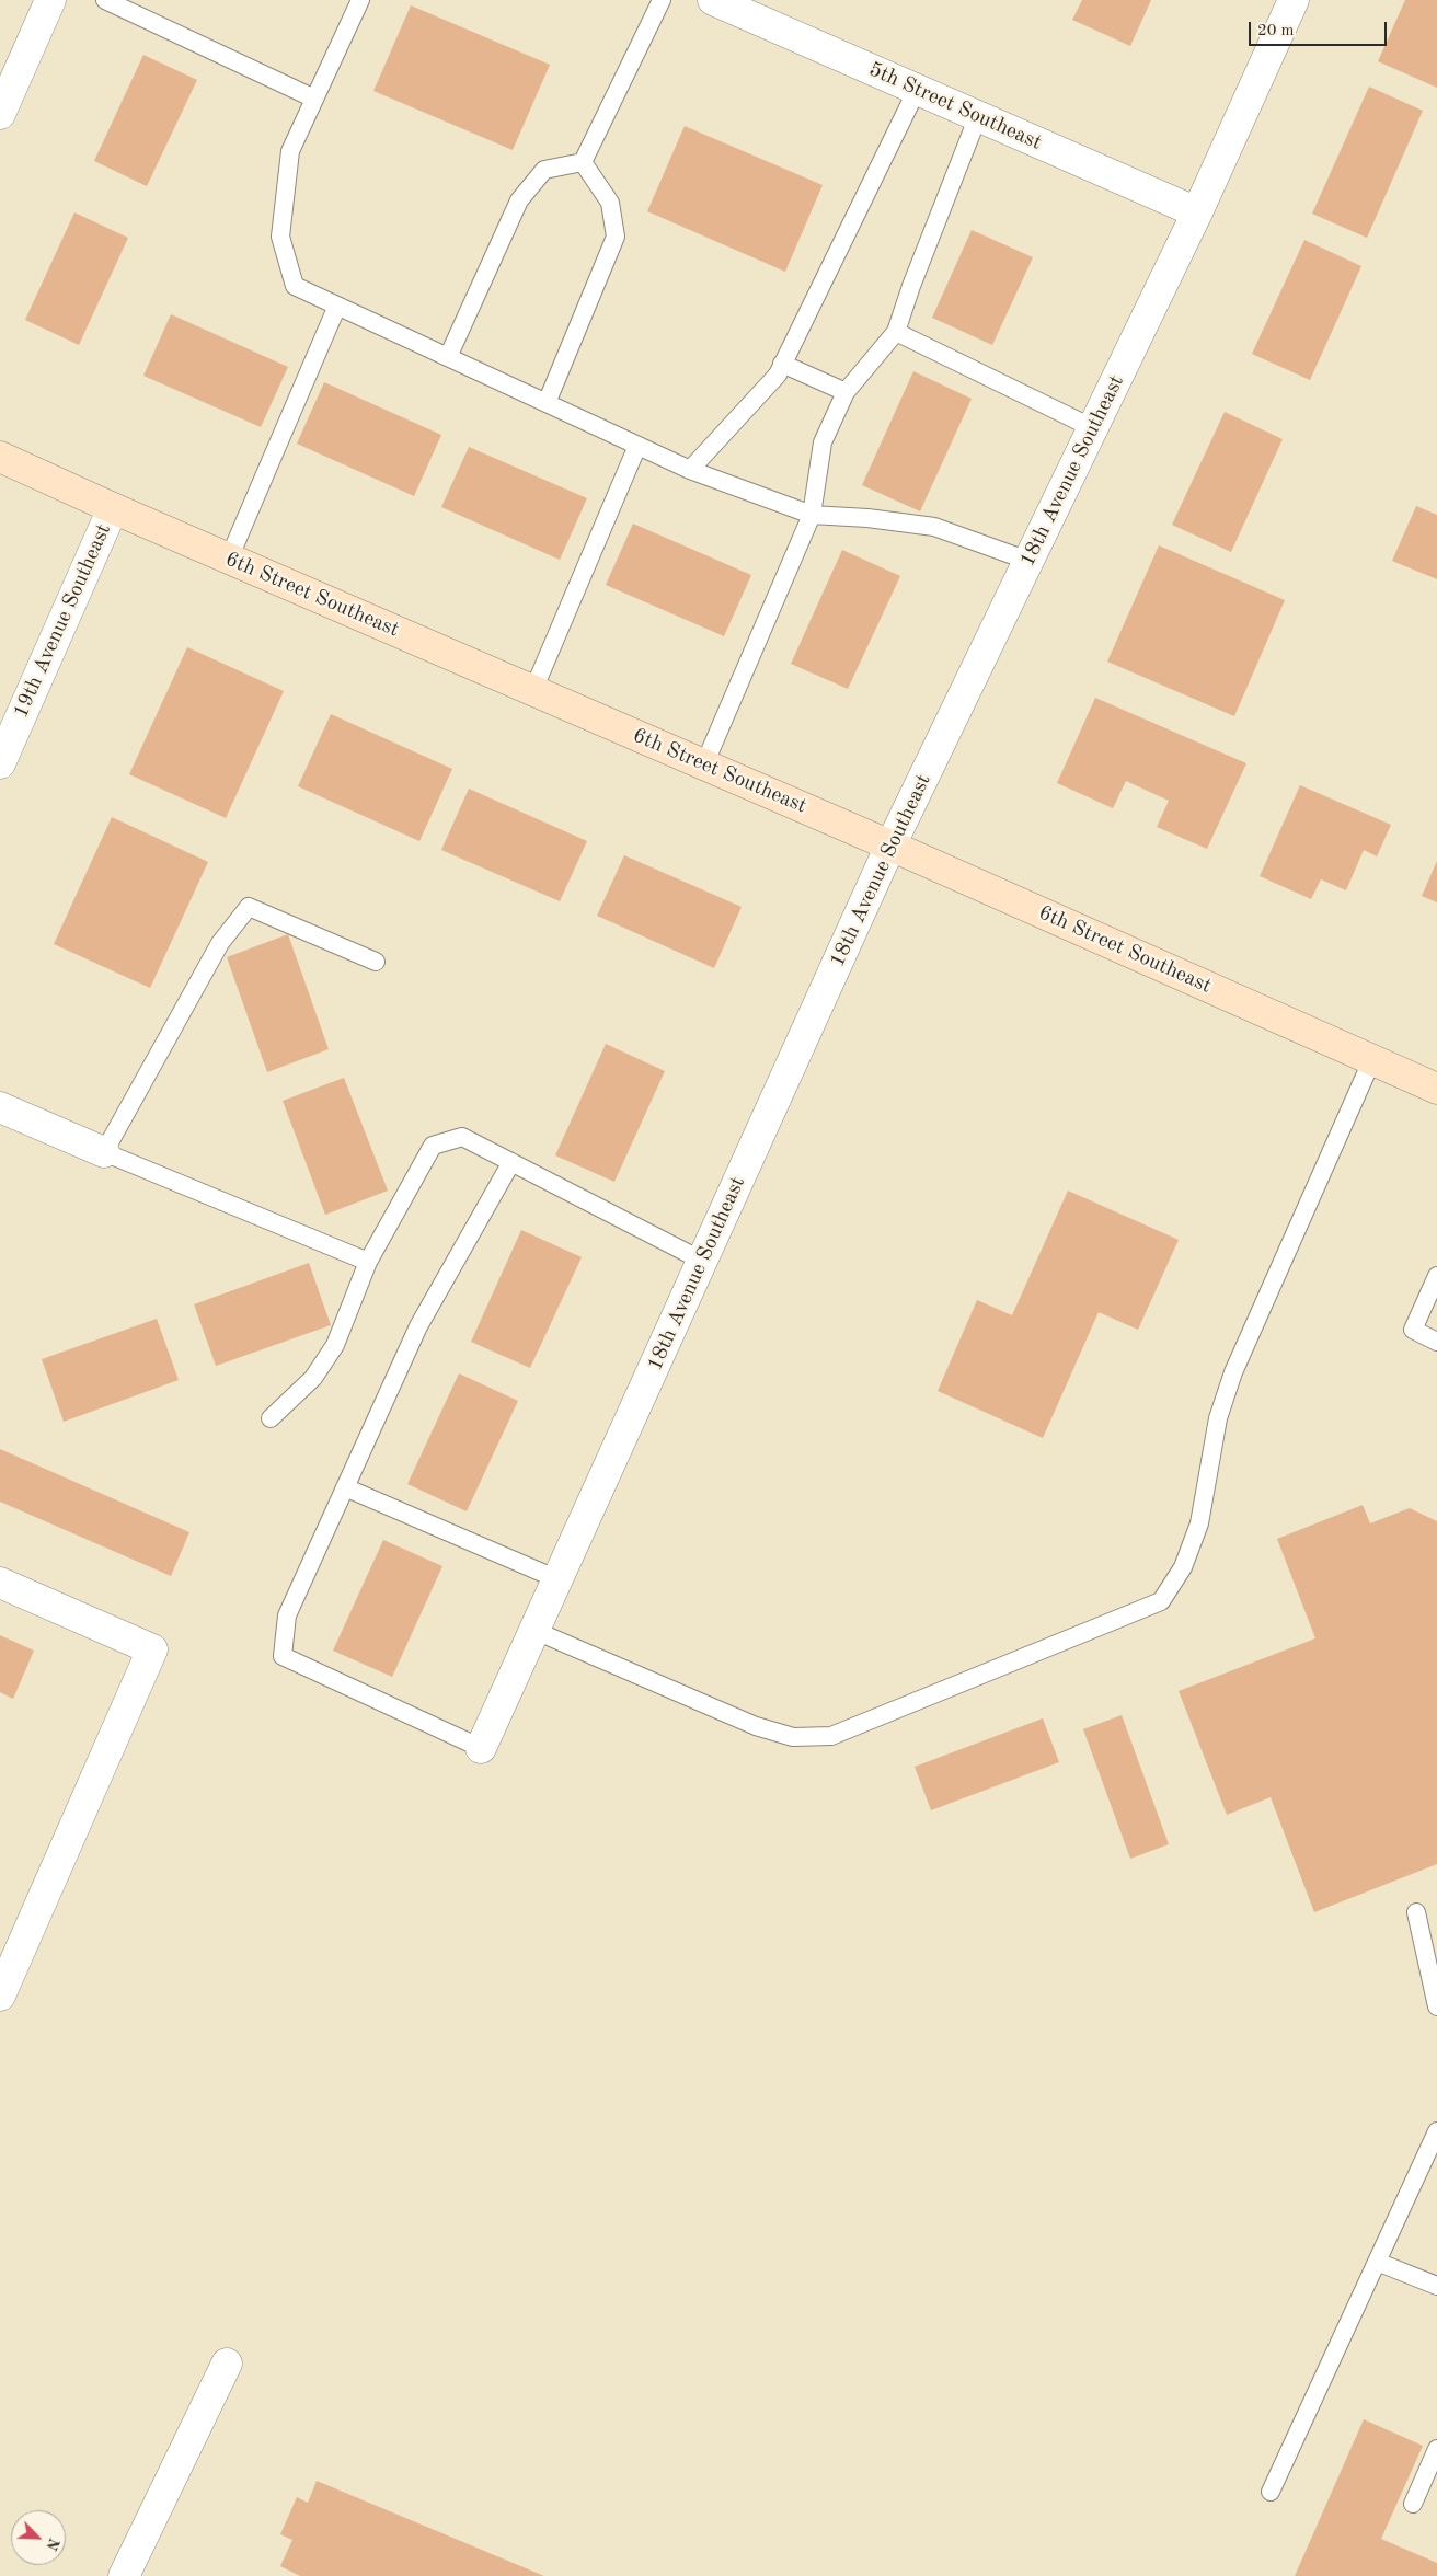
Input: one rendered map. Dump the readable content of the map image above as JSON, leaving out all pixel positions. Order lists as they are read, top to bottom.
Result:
{
  "streets": {
    "street": [
      "5th Street Southeast",
      "18th Avenue Southeast",
      "6th Street Southeast",
      "19th Avenue Southeast"
    ]
  },
  "crossings": [
    ["5th Street Southeast", "18th Avenue Southeast"],
    ["18th Avenue Southeast", "6th Street Southeast"],
    ["6th Street Southeast", "19th Avenue Southeast"]
  ],
  "scale_bar": "20 m",
  "north": "bottom right"
}
